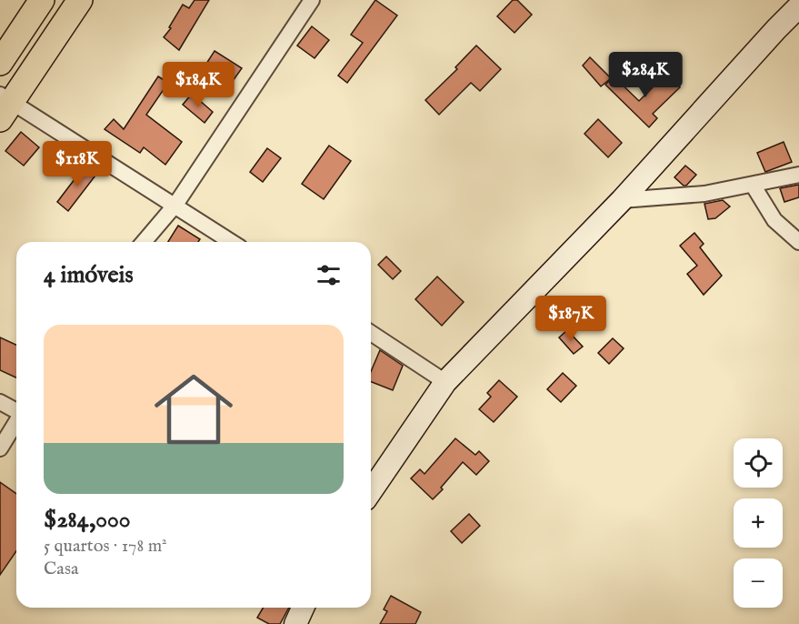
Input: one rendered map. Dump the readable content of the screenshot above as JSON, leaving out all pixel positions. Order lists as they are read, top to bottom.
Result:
{
  "page": {
    "price": [
      "$284K",
      "$184K",
      "$118K",
      "$187K"
    ],
    "heading": "4 imóveis",
    "list": [
      {
        "name": "$284,000",
        "note": "5 quartos · 178 m² · Casa"
      }
    ],
    "map_buttons": ["+", "−"]
  }
}
